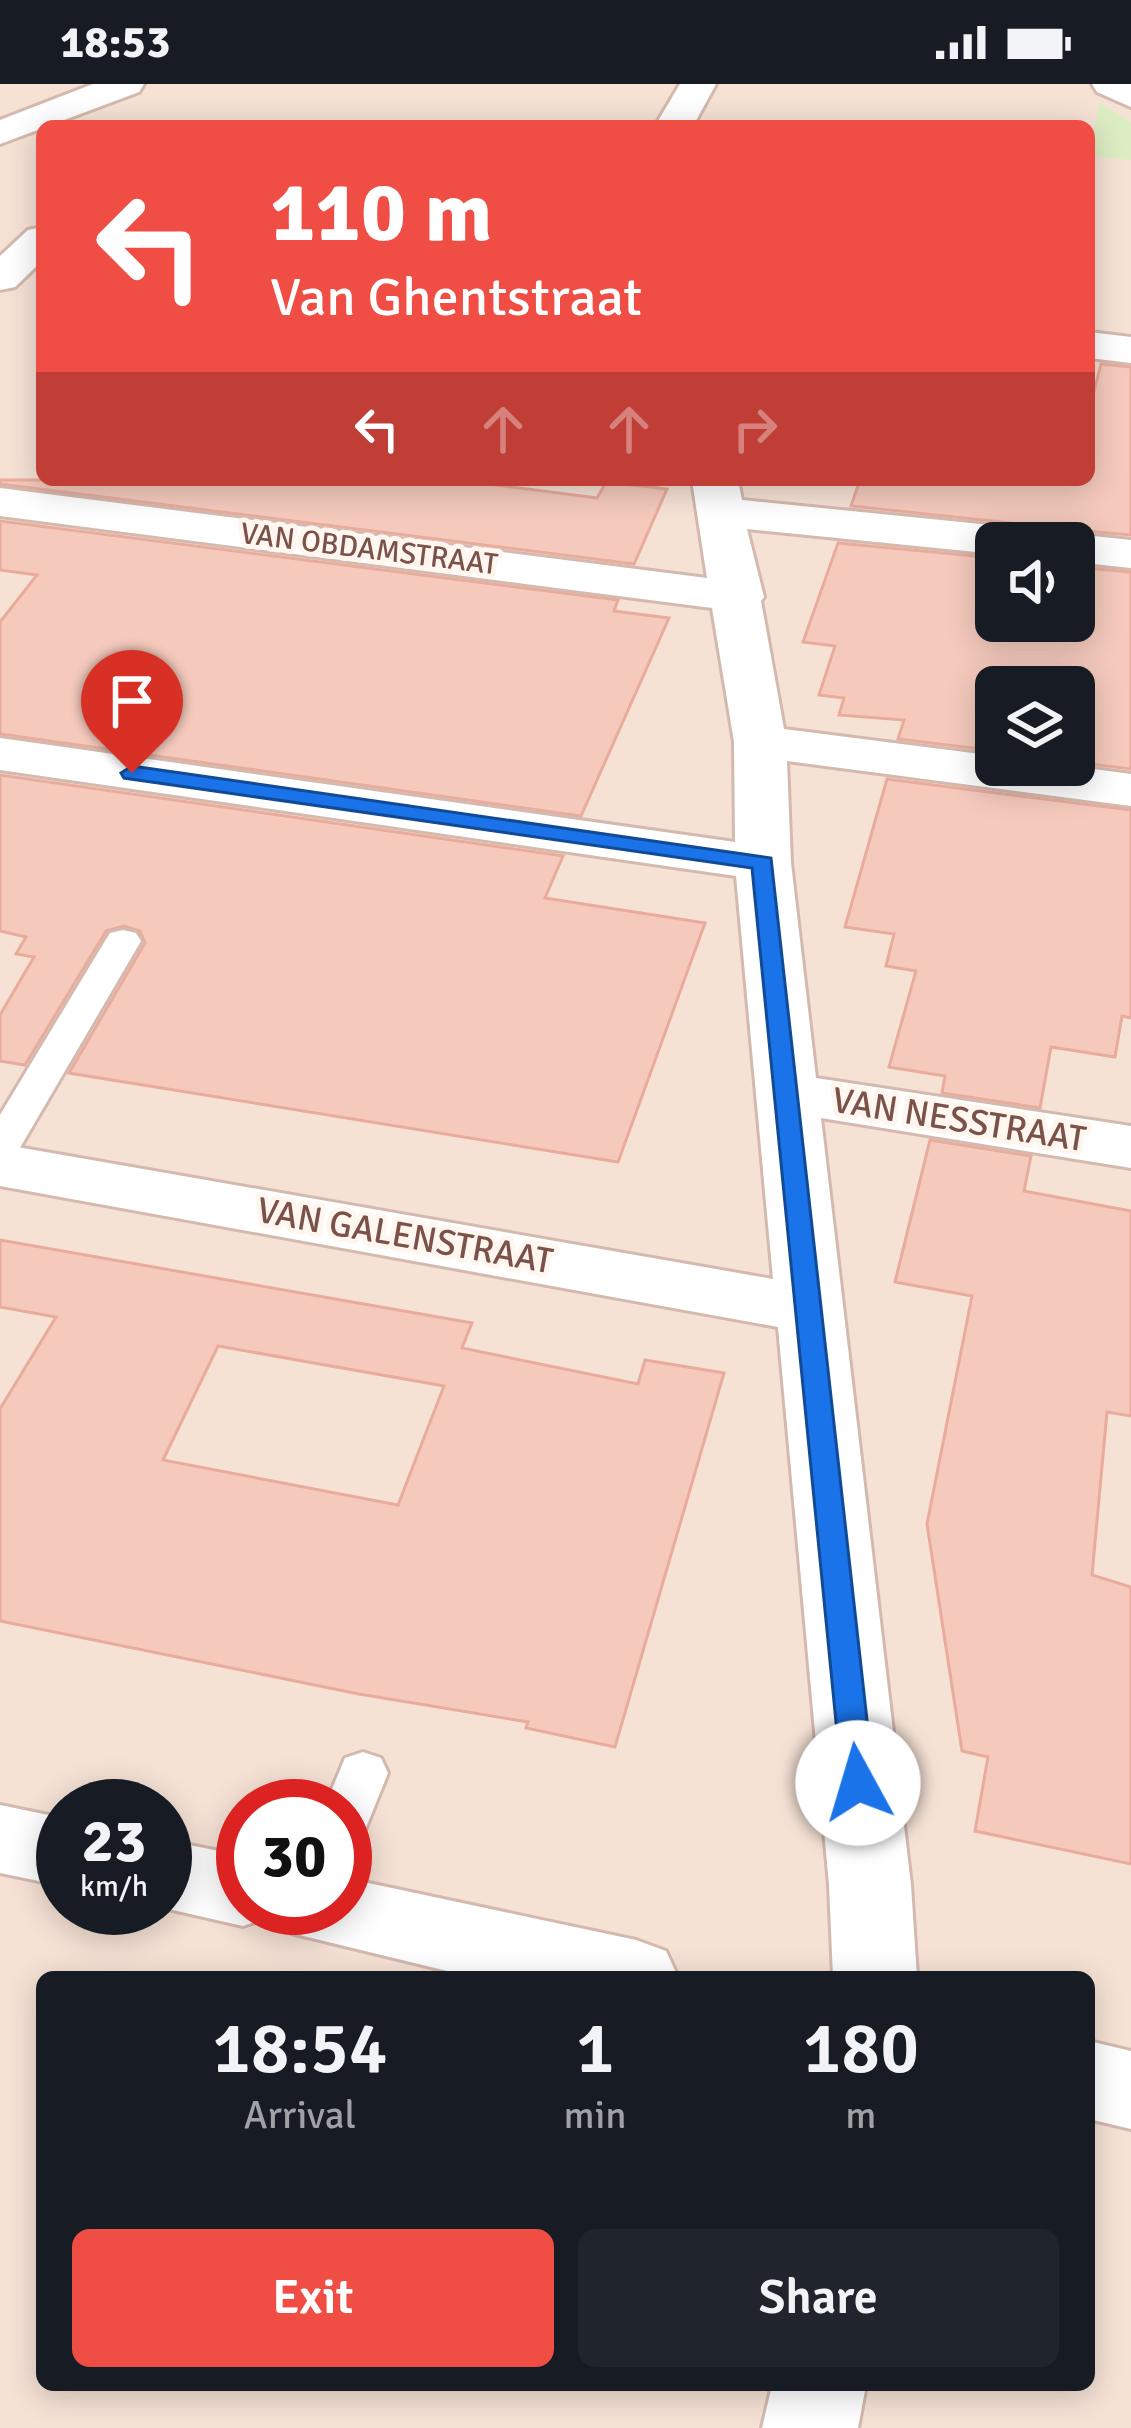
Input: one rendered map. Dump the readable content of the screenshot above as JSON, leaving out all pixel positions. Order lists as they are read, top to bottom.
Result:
{
  "streets": {
    "street": ["VAN OBDAMSTRAAT", "VAN NESSTRAAT", "VAN GALENSTRAAT"]
  },
  "page": {
    "status": "18:53",
    "turn": ["110 m", "Van Ghentstraat"],
    "speed": "23 km/h",
    "limit": "30",
    "eta": [
      "18:54",
      "Arrival",
      "1",
      "min",
      "180",
      "m"
    ],
    "buttons": ["Exit", "Share"]
  }
}
